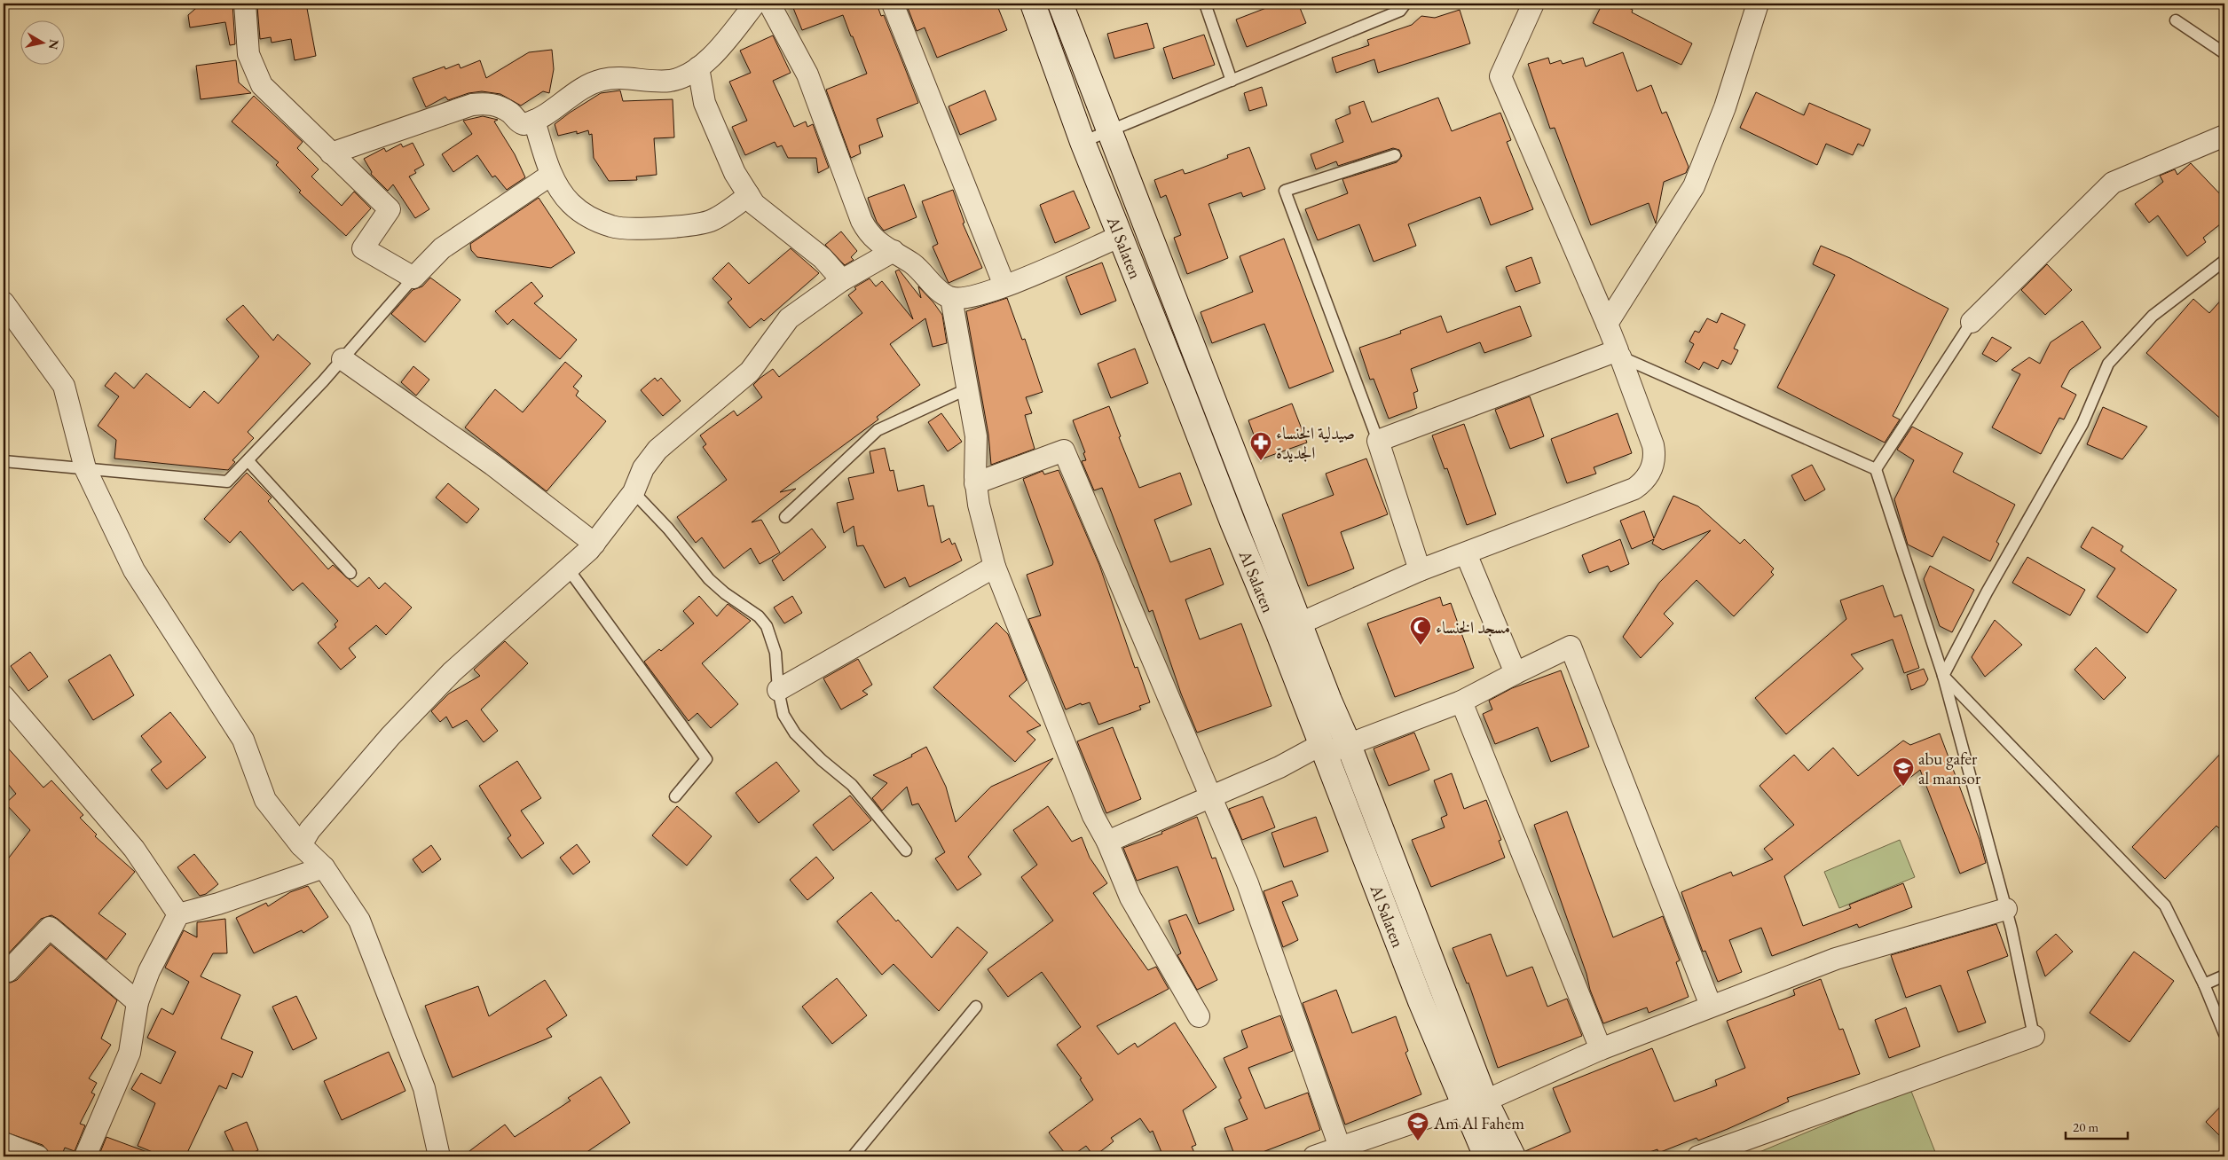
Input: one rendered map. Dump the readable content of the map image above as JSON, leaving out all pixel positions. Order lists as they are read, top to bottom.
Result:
{
  "streets": {
    "main road": ["Al Salaten"]
  },
  "places": {
    "pharmacy": ["صيدلية الخنساء الجديدة"],
    "mosque": ["مسجد الخنساء"],
    "school or university": ["abu gafer al mansor", "Am Al Fahem"]
  },
  "scale_bar": "20 m",
  "north": "right"
}
